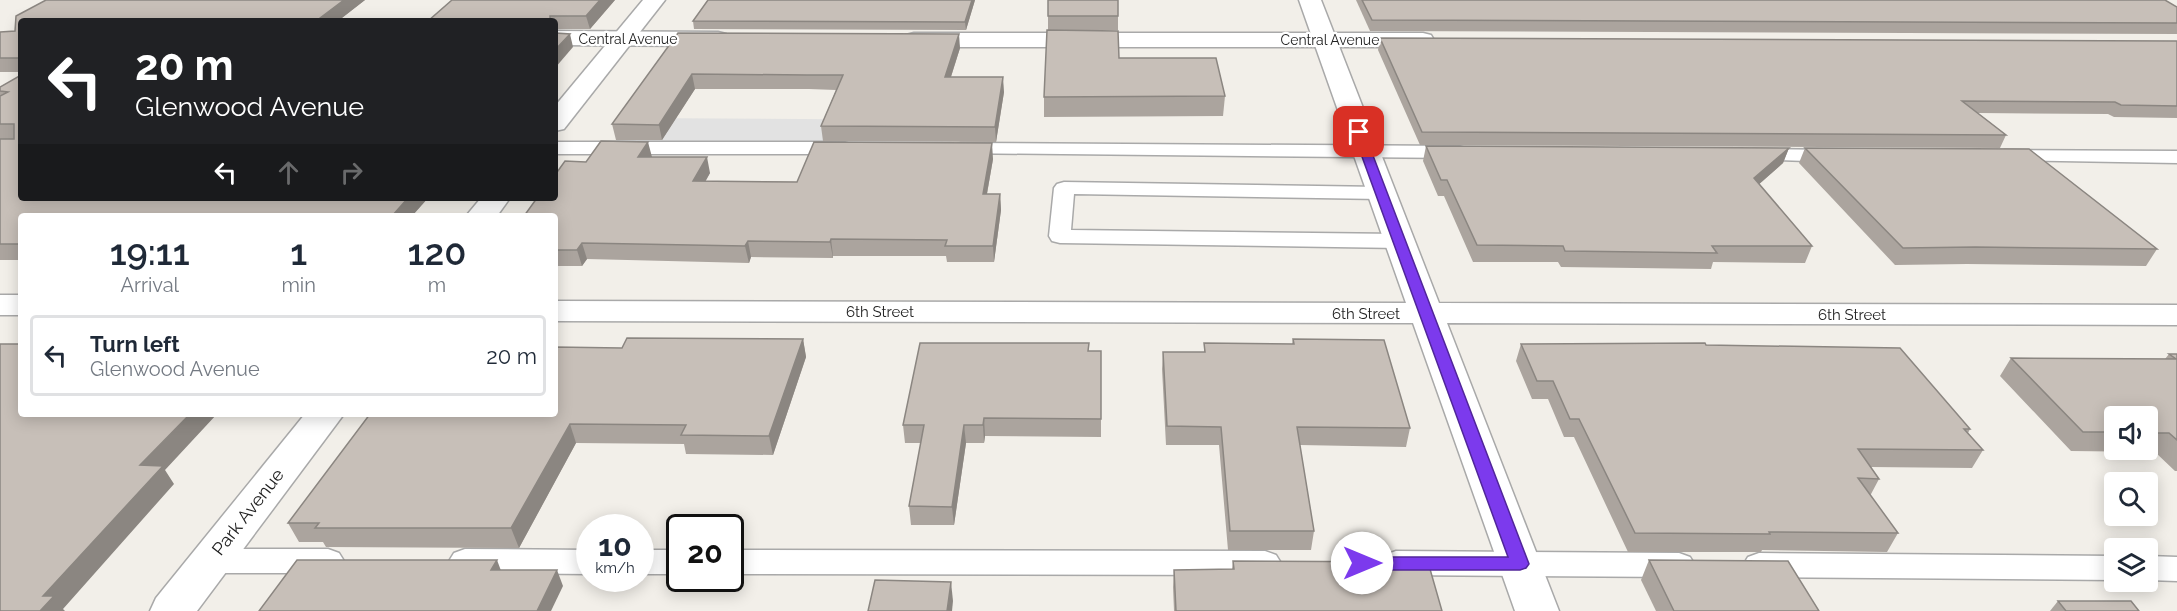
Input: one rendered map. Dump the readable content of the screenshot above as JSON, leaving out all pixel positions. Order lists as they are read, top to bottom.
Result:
{
  "streets": {
    "street": ["Central Avenue", "6th Street", "Park Avenue"]
  },
  "page": {
    "turn": ["20 m", "Glenwood Avenue"],
    "eta": [
      "19:11",
      "Arrival",
      "1",
      "min",
      "120",
      "m"
    ],
    "list": [
      {
        "name": "Turn left",
        "note": "Glenwood Avenue",
        "value": "20 m"
      }
    ],
    "speed": "10 km/h",
    "limit": "20"
  }
}
